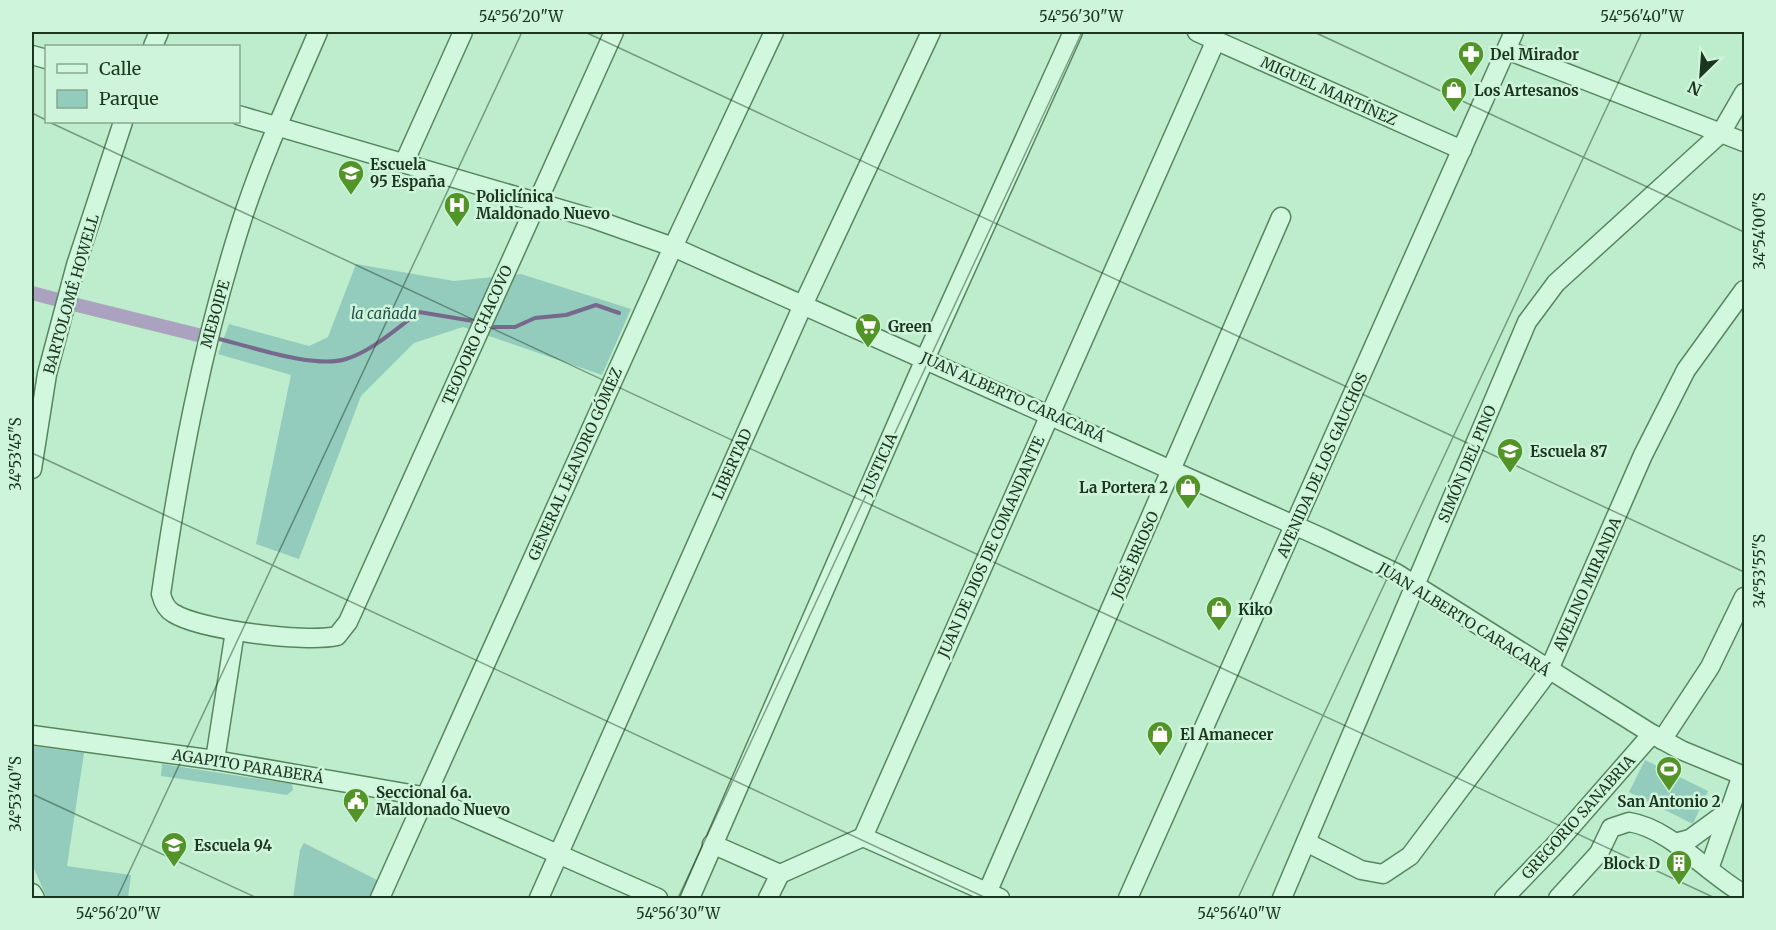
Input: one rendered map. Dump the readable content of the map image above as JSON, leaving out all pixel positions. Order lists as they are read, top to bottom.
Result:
{
  "streets": {
    "street": [
      "MIGUEL MARTÍNEZ",
      "BARTOLOMÉ HOWELL",
      "MEBOIPE",
      "TEODORO CHACOVO",
      "JUAN ALBERTO CARACARÁ",
      "GENERAL LEANDRO GÓMEZ",
      "LIBERTAD",
      "JUSTICIA",
      "SIMÓN DEL PINO",
      "AVENIDA DE LOS GAUCHOS",
      "JUAN DE DIOS DE COMANDANTE",
      "JOSÉ BRIOSO",
      "AVELINO MIRANDA",
      "AGAPITO PARABERÁ",
      "GREGORIO SANABRIA"
    ]
  },
  "crossings": [
    ["MIGUEL MARTÍNEZ", "AVENIDA DE LOS GAUCHOS"],
    ["MIGUEL MARTÍNEZ", "JUAN DE DIOS DE COMANDANTE"],
    ["MEBOIPE", "TEODORO CHACOVO"],
    ["MEBOIPE", "JUAN ALBERTO CARACARÁ"],
    ["TEODORO CHACOVO", "JUAN ALBERTO CARACARÁ"],
    ["JUAN ALBERTO CARACARÁ", "GENERAL LEANDRO GÓMEZ"],
    ["JUAN ALBERTO CARACARÁ", "LIBERTAD"],
    ["JUAN ALBERTO CARACARÁ", "JUSTICIA"],
    ["JUAN ALBERTO CARACARÁ", "SIMÓN DEL PINO"],
    ["JUAN ALBERTO CARACARÁ", "AVENIDA DE LOS GAUCHOS"],
    ["JUAN ALBERTO CARACARÁ", "JUAN DE DIOS DE COMANDANTE"],
    ["JUAN ALBERTO CARACARÁ", "JOSÉ BRIOSO"],
    ["JUAN ALBERTO CARACARÁ", "AVELINO MIRANDA"],
    ["JUAN ALBERTO CARACARÁ", "GREGORIO SANABRIA"],
    ["GENERAL LEANDRO GÓMEZ", "AGAPITO PARABERÁ"],
    ["LIBERTAD", "AGAPITO PARABERÁ"],
    ["SIMÓN DEL PINO", "AVELINO MIRANDA"]
  ],
  "parks": ["la cañada"],
  "places": {
    "pharmacy": ["Del Mirador"],
    "shop": [
      "Los Artesanos",
      "La Portera 2",
      "Kiko",
      "El Amanecer"
    ],
    "school or university": ["Escuela 95 España", "Escuela 87", "Escuela 94"],
    "hospital": ["Policlínica Maldonado Nuevo"],
    "supermarket": ["Green"],
    "sports": ["San Antonio 2"],
    "public building": ["Seccional 6a. Maldonado Nuevo"],
    "building": ["Block D"]
  },
  "legend": ["Calle", "Parque"],
  "north": "bottom left",
  "coordinates": [
    "54°56'20\"W",
    "54°56'30\"W",
    "54°56'40\"W",
    "34°54'00\"S",
    "34°53'45\"S",
    "34°53'55\"S",
    "34°53'40\"S"
  ]
}
